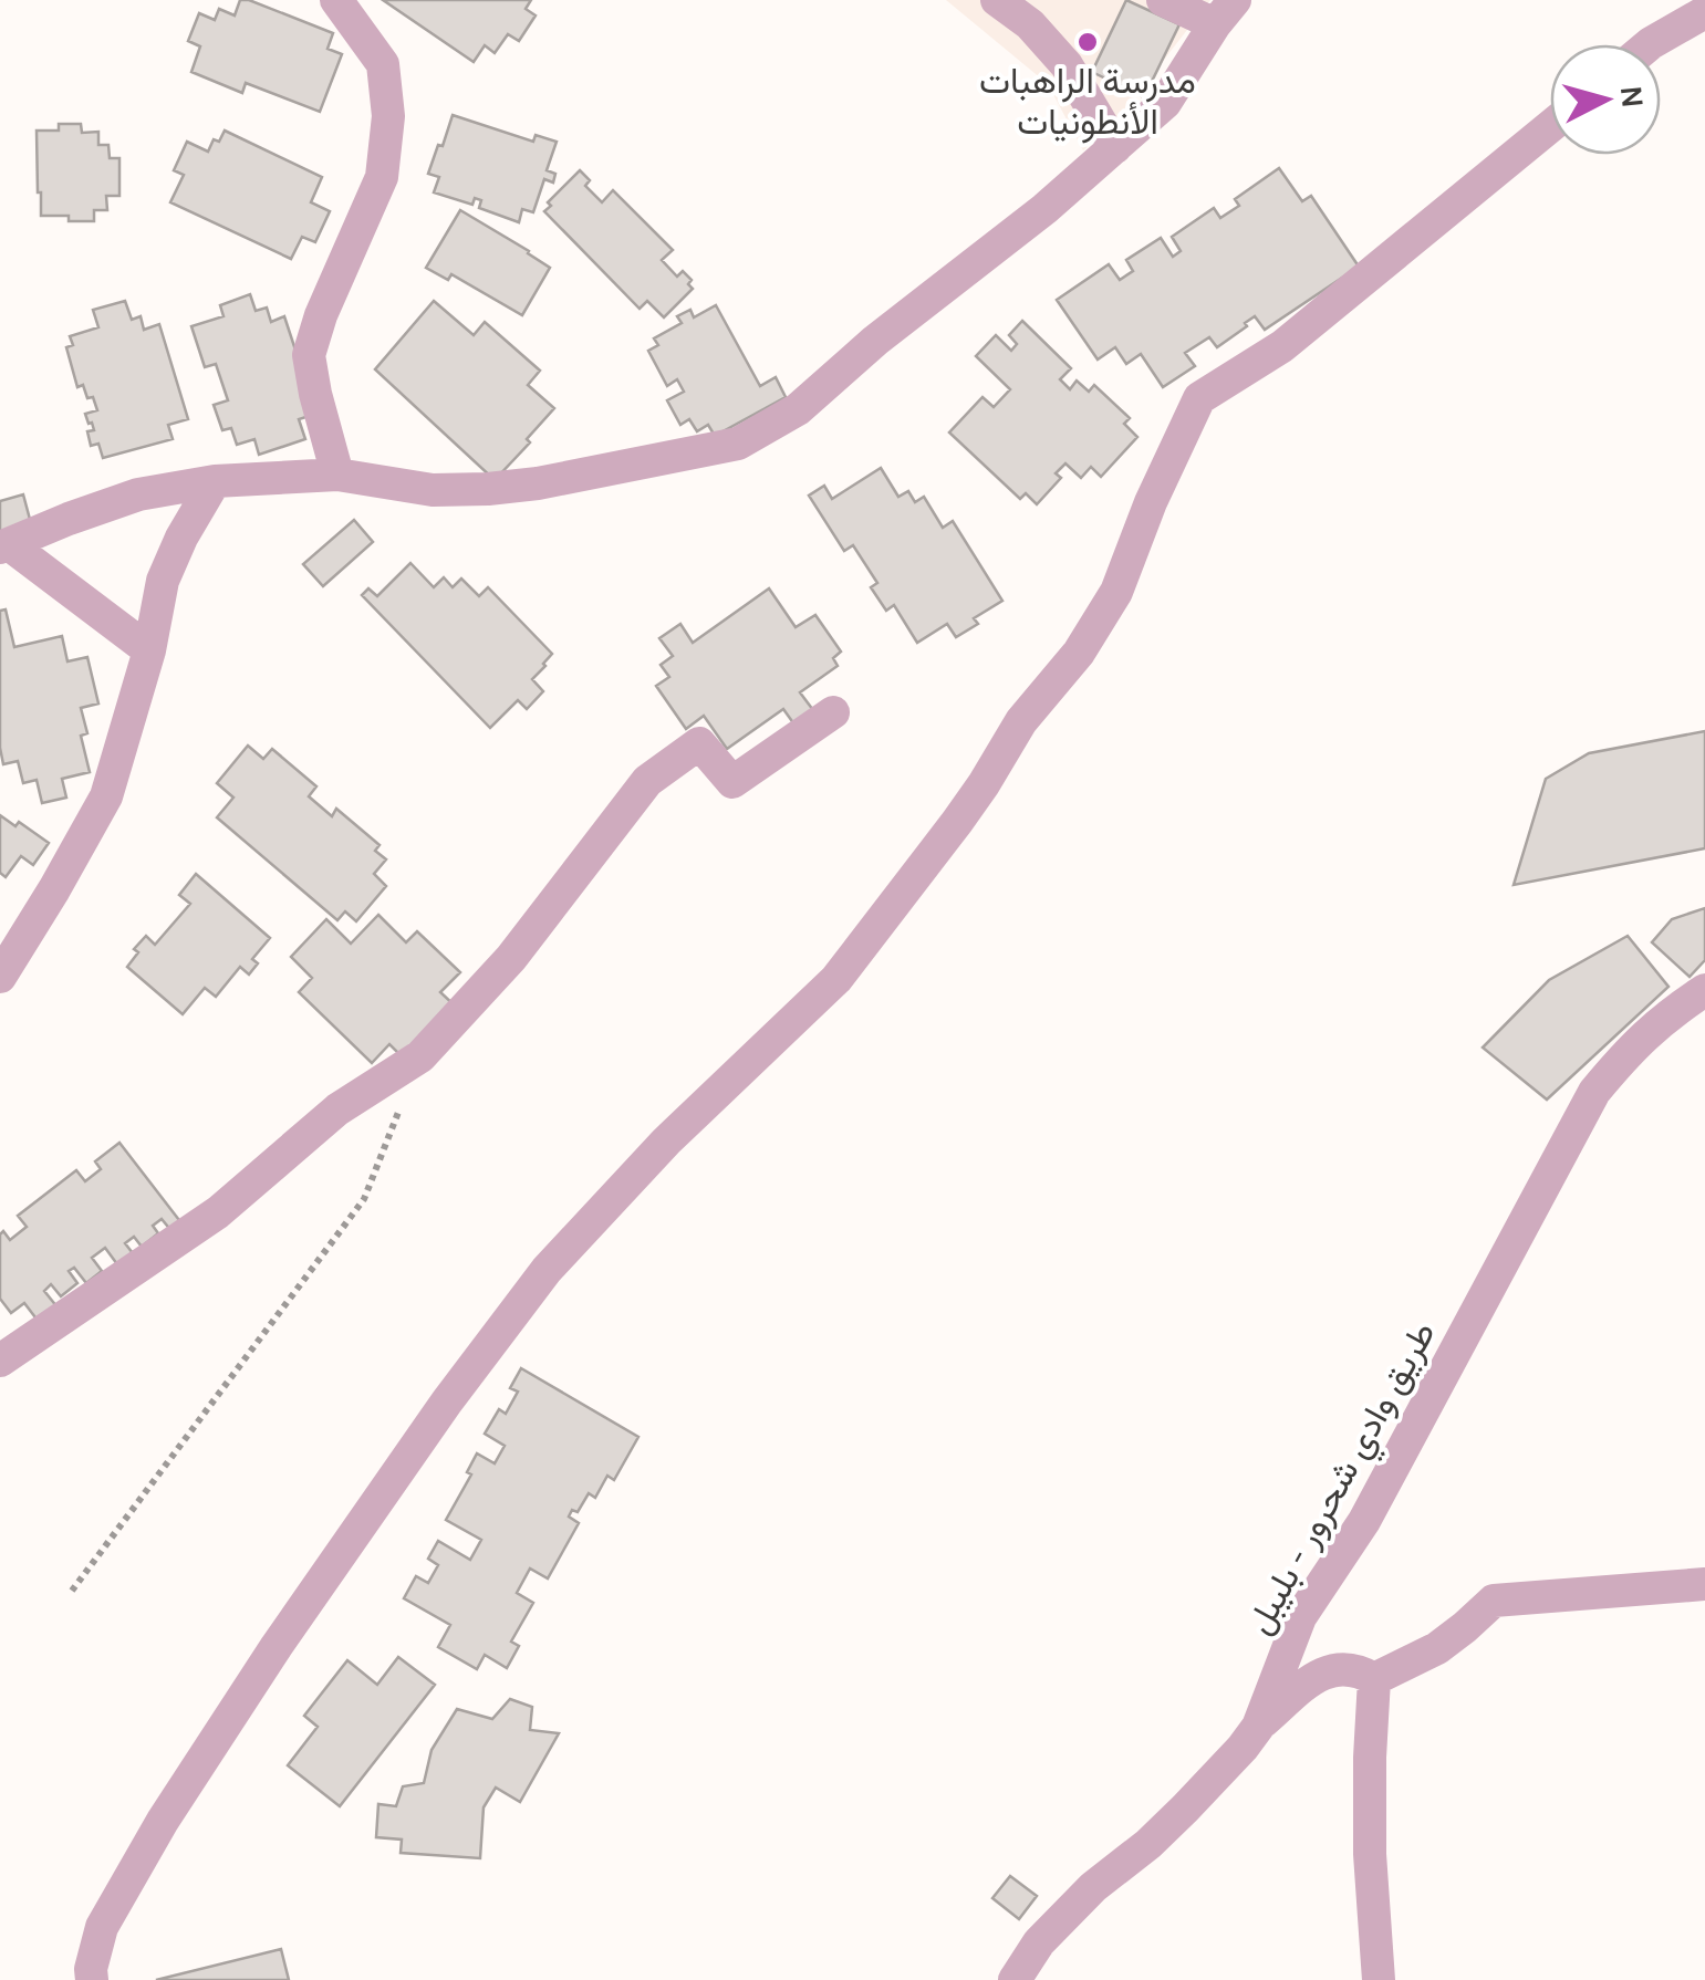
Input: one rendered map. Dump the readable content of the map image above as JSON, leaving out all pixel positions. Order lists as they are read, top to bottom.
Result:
{
  "streets": {
    "street": ["طريق وادي شحرور - بليبل"]
  },
  "places": ["مدرسة الراهبات الأنطونيات"],
  "north": "right"
}
